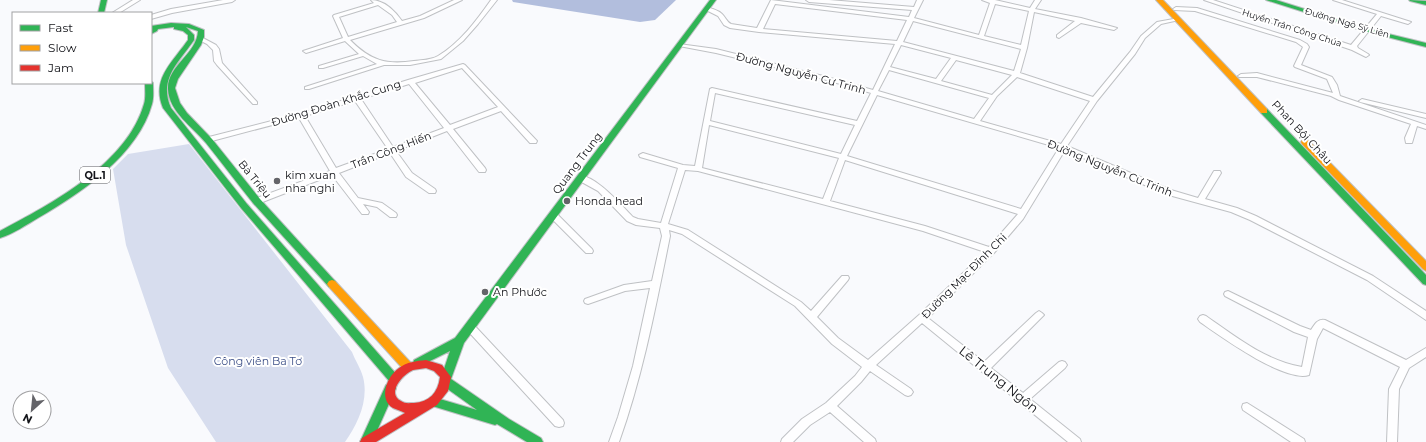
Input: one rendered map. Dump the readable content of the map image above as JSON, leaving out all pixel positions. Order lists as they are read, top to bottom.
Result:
{
  "streets": {
    "main road": [
      "Đường Ngô Sỹ Liên",
      "Phan Bội Châu",
      "Quang Trung",
      "QL.1",
      "Bà Triệu"
    ],
    "street": [
      "Huyền Trân Công Chúa",
      "Đường Nguyễn Cư Trinh",
      "Đường Đoàn Khắc Cung",
      "Trần Công Hiến",
      "Đường Mạc Đĩnh Chi",
      "Lê Trung Ngôn"
    ]
  },
  "crossings": [
    ["Đường Nguyễn Cư Trinh", "Quang Trung"],
    ["Đường Nguyễn Cư Trinh", "Đường Mạc Đĩnh Chi"],
    ["Đường Đoàn Khắc Cung", "Trần Công Hiến"],
    ["Đường Đoàn Khắc Cung", "Bà Triệu"],
    ["Phan Bội Châu", "Đường Mạc Đĩnh Chi"],
    ["Trần Công Hiến", "Bà Triệu"],
    ["Quang Trung", "Bà Triệu"],
    ["Đường Mạc Đĩnh Chi", "Lê Trung Ngôn"]
  ],
  "parks": ["Công viên Ba Tơ"],
  "places": ["kim xuan nha nghi", "Honda head", "An Phước"],
  "legend": ["Fast", "Slow", "Jam"],
  "north": "bottom left"
}
